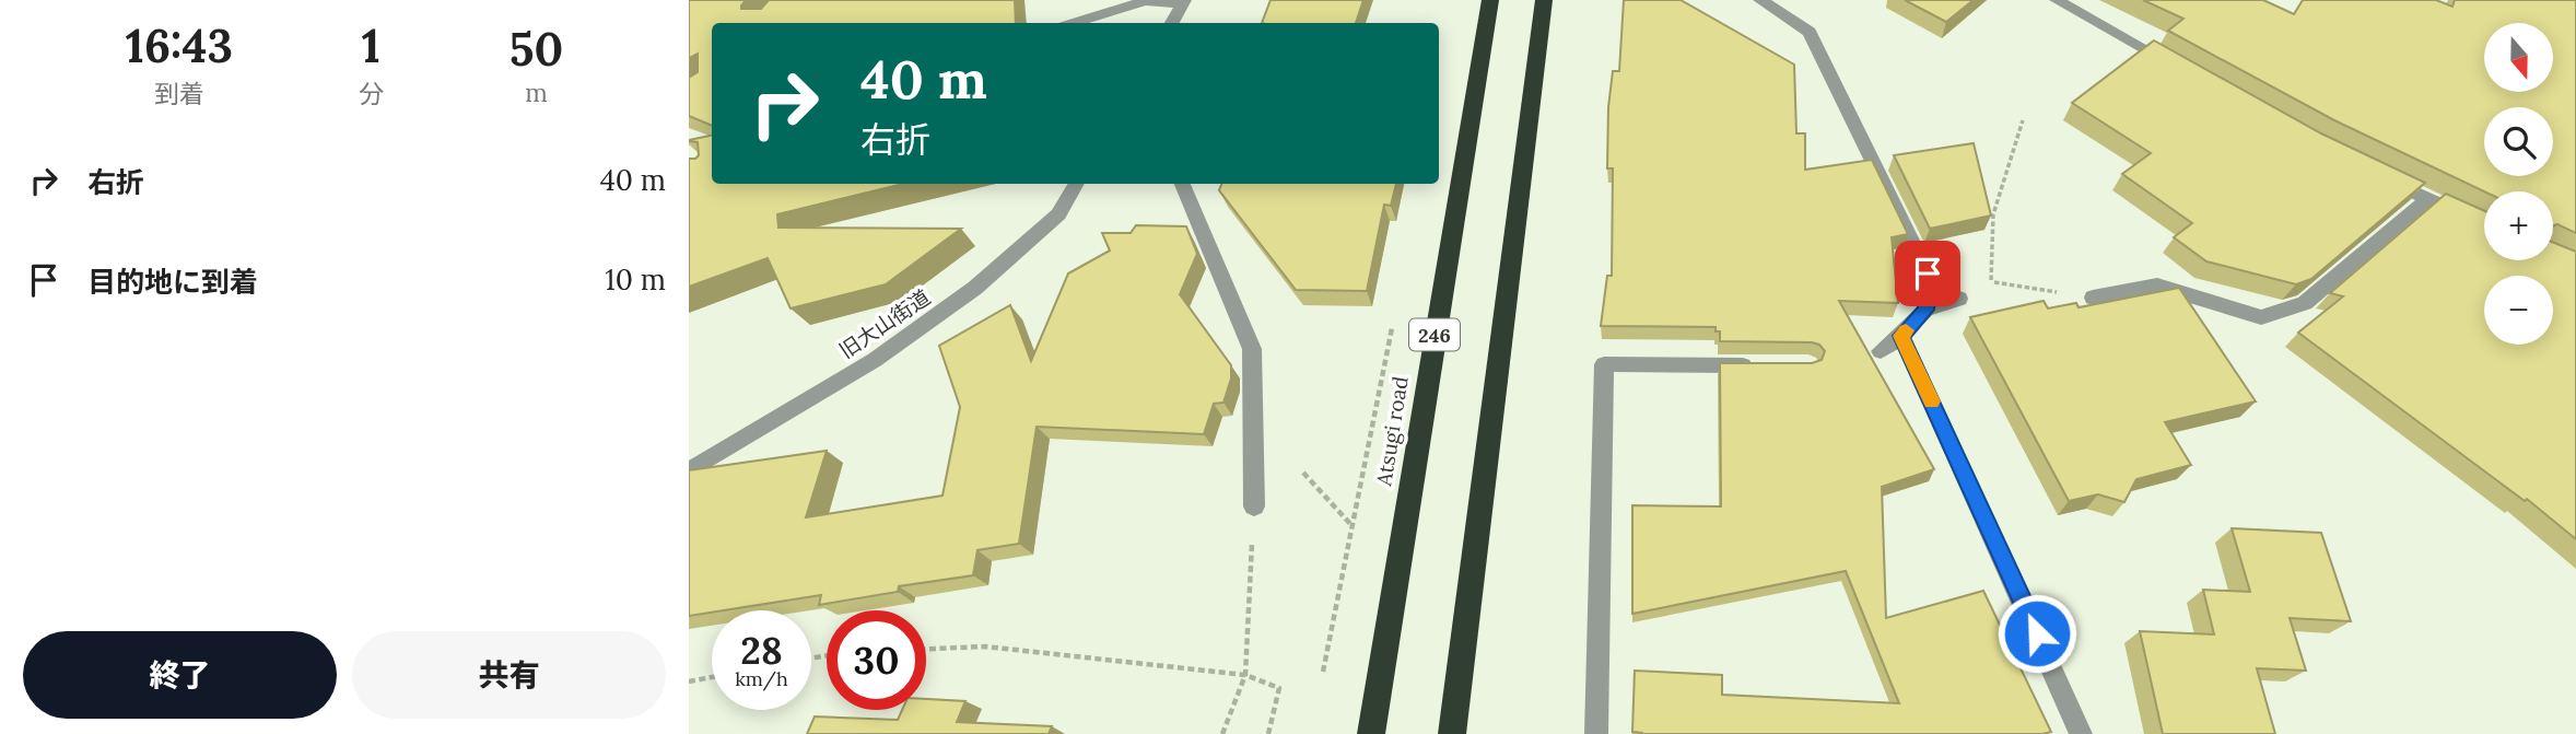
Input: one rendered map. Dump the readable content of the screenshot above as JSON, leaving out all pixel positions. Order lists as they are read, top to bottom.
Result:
{
  "streets": {
    "highway": ["246", "Atsugi road"],
    "street": ["旧大山街道"]
  },
  "north": "bottom",
  "page": {
    "eta": [
      "16:43",
      "到着",
      "1",
      "分",
      "50",
      "m"
    ],
    "map_buttons": ["+", "−"],
    "turn": ["40 m", "右折"],
    "list": [
      {
        "name": "右折",
        "value": "40 m"
      },
      {
        "name": "目的地に到着",
        "value": "10 m"
      }
    ],
    "speed": "28 km/h",
    "limit": "30",
    "buttons": ["終了", "共有"]
  }
}
